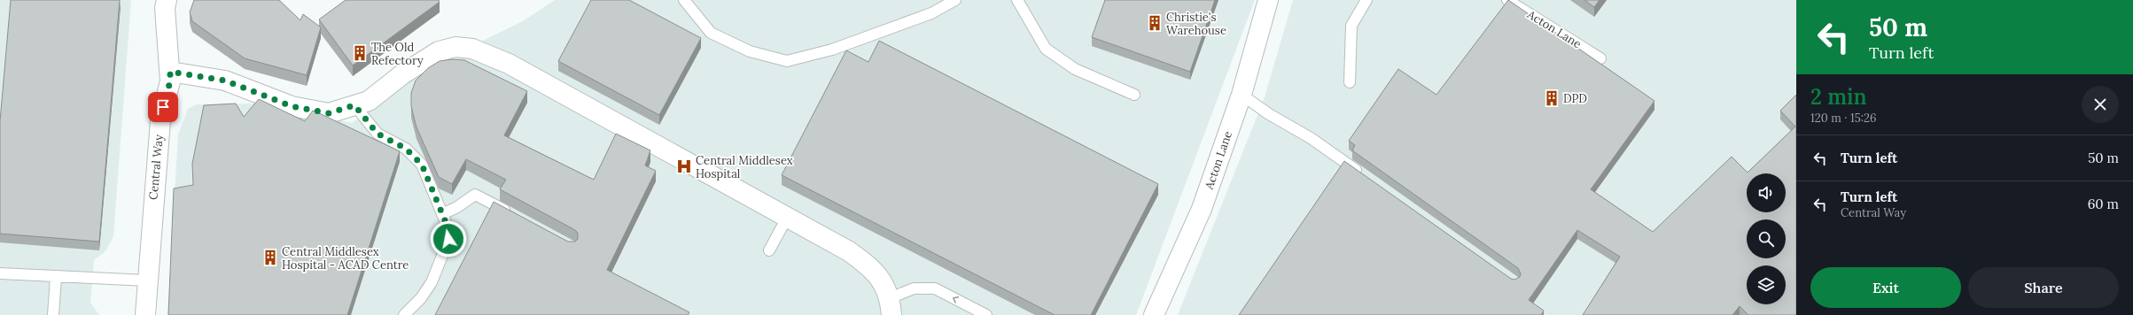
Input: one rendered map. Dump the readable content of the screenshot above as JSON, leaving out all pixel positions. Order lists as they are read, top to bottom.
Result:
{
  "streets": {
    "street": ["Acton Lane", "Central Way"]
  },
  "places": {
    "building": [
      "Christie's Warehouse",
      "The Old Refectory",
      "DPD",
      "Central Middlesex Hospital - ACAD Centre"
    ],
    "hospital": ["Central Middlesex Hospital"]
  },
  "page": {
    "turn": ["50 m", "Turn left"],
    "heading": ["2 min", "120 m · 15:26"],
    "list": [
      {
        "name": "Turn left",
        "value": "50 m"
      },
      {
        "name": "Turn left",
        "note": "Central Way",
        "value": "60 m"
      }
    ],
    "buttons": ["Exit", "Share"]
  }
}
